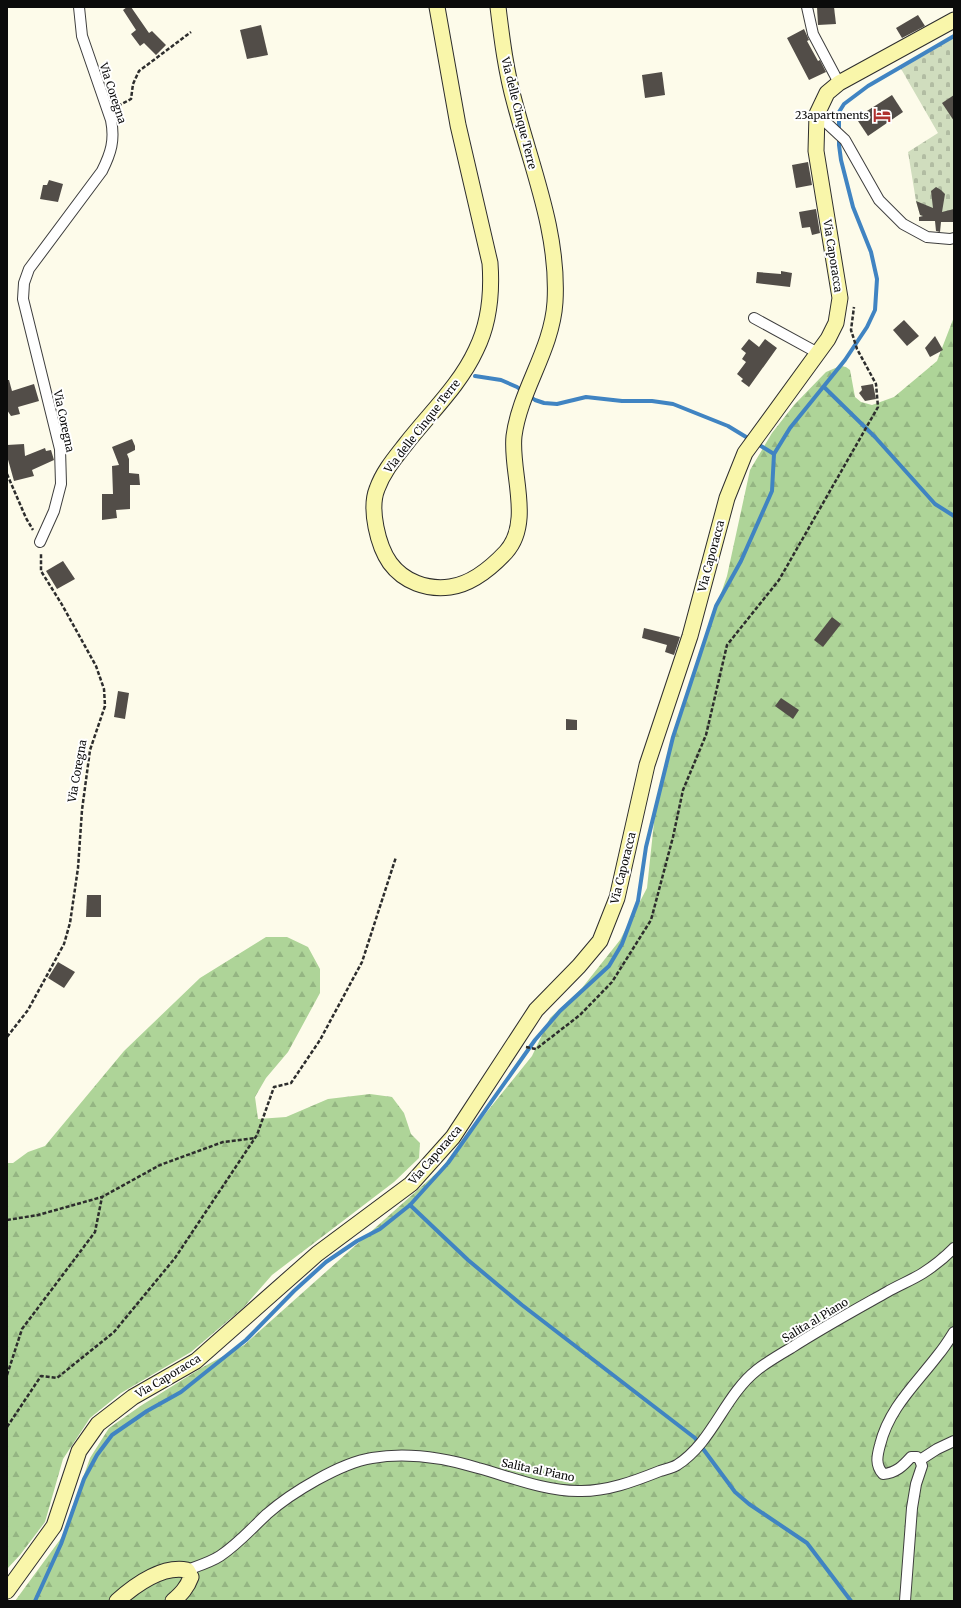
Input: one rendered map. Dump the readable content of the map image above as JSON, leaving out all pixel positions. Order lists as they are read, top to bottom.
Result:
{
  "streets": {
    "street": [
      "Via Coregna",
      "Via delle Cinque Terre",
      "Via Caporacca",
      "Salita al Piano"
    ]
  },
  "places": {
    "hotel": ["23apartments"]
  }
}
